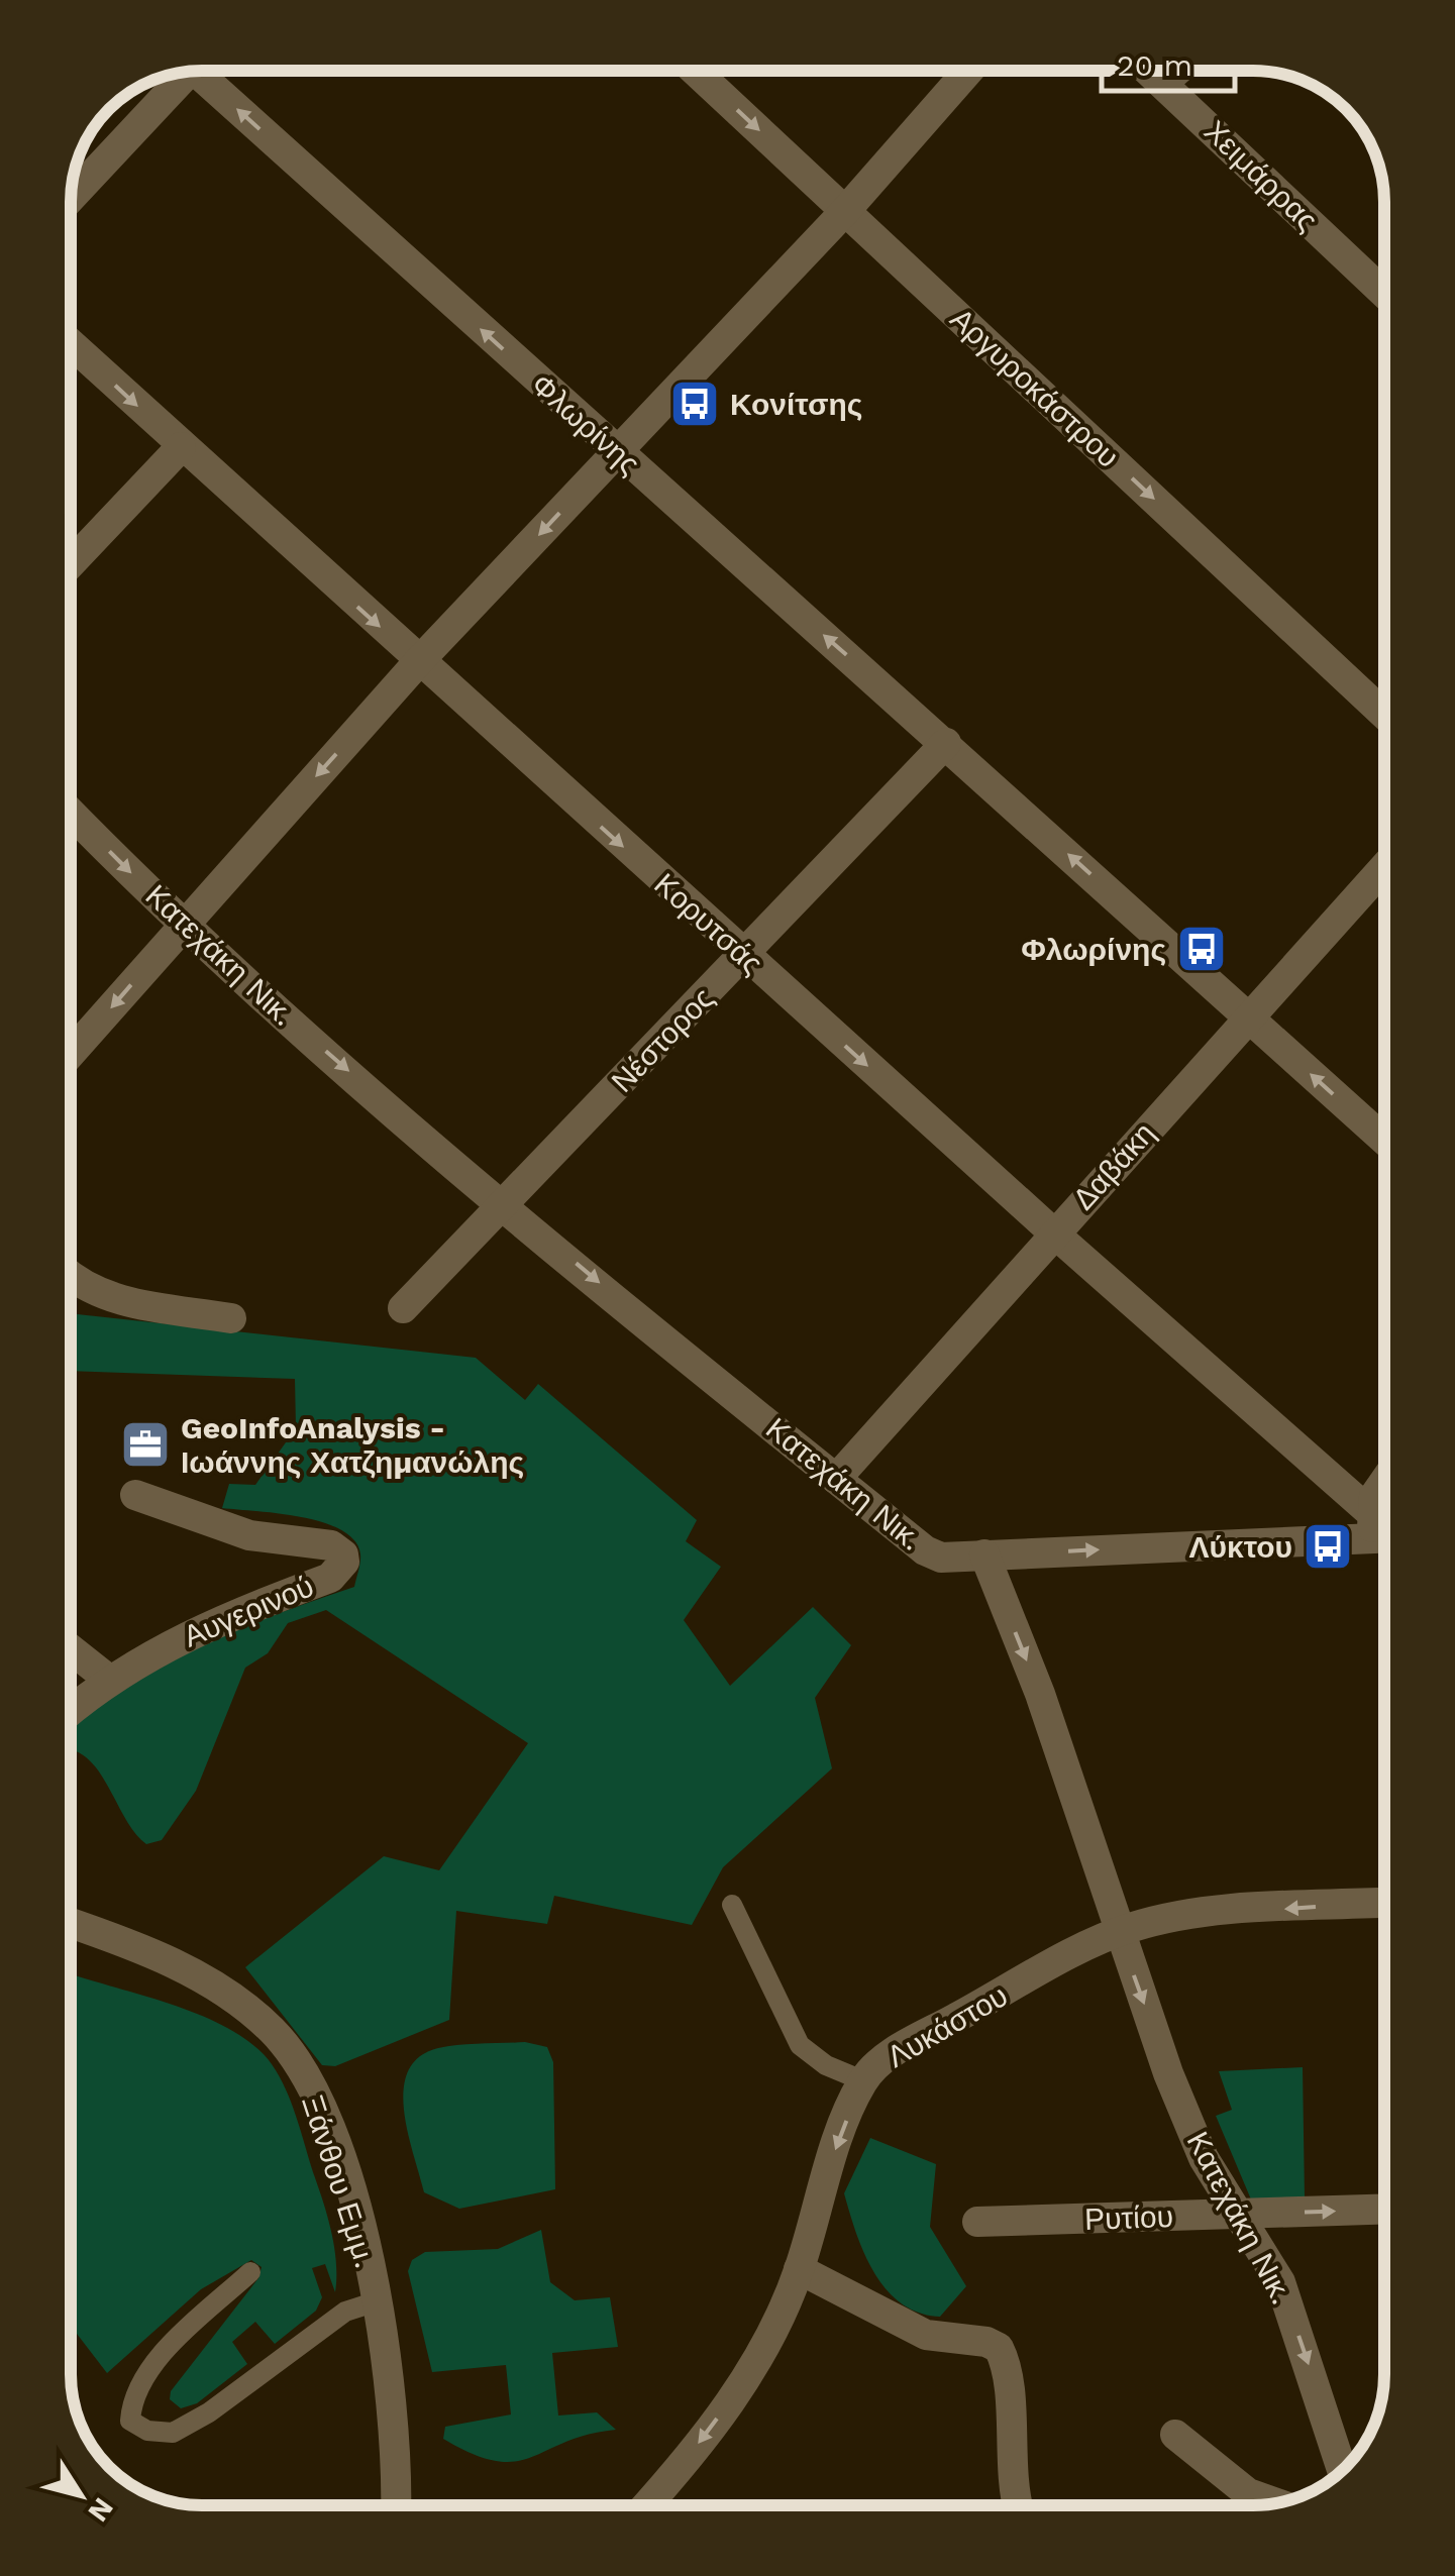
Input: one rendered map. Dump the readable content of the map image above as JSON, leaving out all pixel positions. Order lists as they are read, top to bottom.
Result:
{
  "streets": {
    "street": [
      "Χειμάρρας",
      "Αργυροκάστρου",
      "Φλωρίνης",
      "Κορυτσάς",
      "Κατεχάκη Νικ.",
      "Νέστορος",
      "Δαβάκη",
      "Αυγερινού",
      "Λυκάστου",
      "Ξάνθου Εμμ.",
      "Ρυτίου"
    ]
  },
  "crossings": [
    ["Φλωρίνης", "Νέστορος"],
    ["Φλωρίνης", "Δαβάκη"],
    ["Κορυτσάς", "Νέστορος"],
    ["Κορυτσάς", "Δαβάκη"],
    ["Κατεχάκη Νικ.", "Νέστορος"],
    ["Κατεχάκη Νικ.", "Δαβάκη"],
    ["Κατεχάκη Νικ.", "Λυκάστου"],
    ["Κατεχάκη Νικ.", "Ρυτίου"]
  ],
  "one_way": [
    "Αργυροκάστρου",
    "Φλωρίνης",
    "Κορυτσάς",
    "Κατεχάκη Νικ.",
    "Λυκάστου",
    "Ρυτίου"
  ],
  "places": {
    "bus stop": ["Κονίτσης", "Φλωρίνης", "Λύκτου"],
    "office": ["GeoInfoAnalysis - Ιωάννης Χατζημανώλης"]
  },
  "scale_bar": "20 m",
  "north": "bottom right"
}
